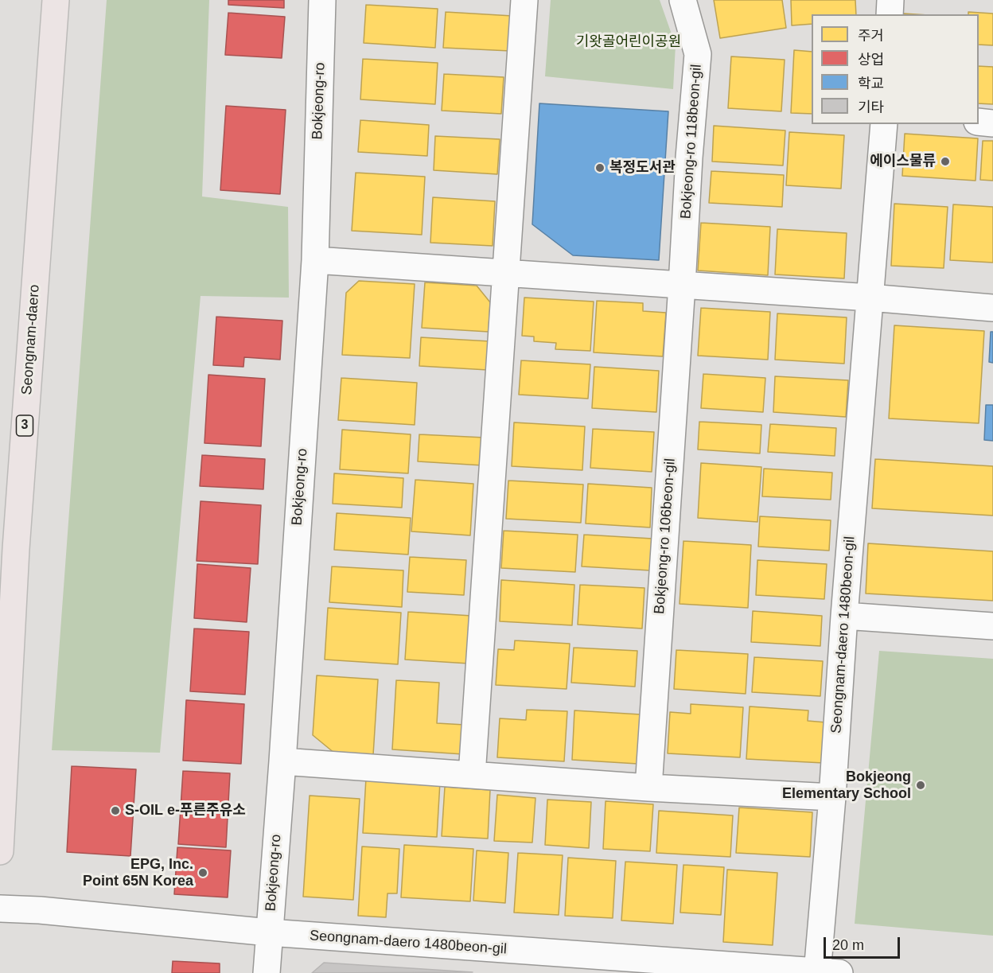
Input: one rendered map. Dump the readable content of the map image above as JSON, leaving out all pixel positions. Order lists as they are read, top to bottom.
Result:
{
  "streets": {
    "main road": ["Seongnam-daero", "3"],
    "street": [
      "Bokjeong-ro",
      "Bokjeong-ro 118beon-gil",
      "Bokjeong-ro 106beon-gil",
      "Seongnam-daero 1480beon-gil"
    ]
  },
  "crossings": [
    ["Bokjeong-ro", "Seongnam-daero 1480beon-gil"],
    ["Bokjeong-ro 118beon-gil", "Bokjeong-ro 106beon-gil"]
  ],
  "parks": ["기왓골어린이공원"],
  "places": [
    "에이스물류",
    "복정도서관",
    "Bokjeong Elementary School",
    "S-OIL e-푸른주유소",
    "EPG, Inc. Point 65N Korea"
  ],
  "legend": [
    "주거",
    "상업",
    "학교",
    "기타"
  ],
  "scale_bar": "20 m"
}
